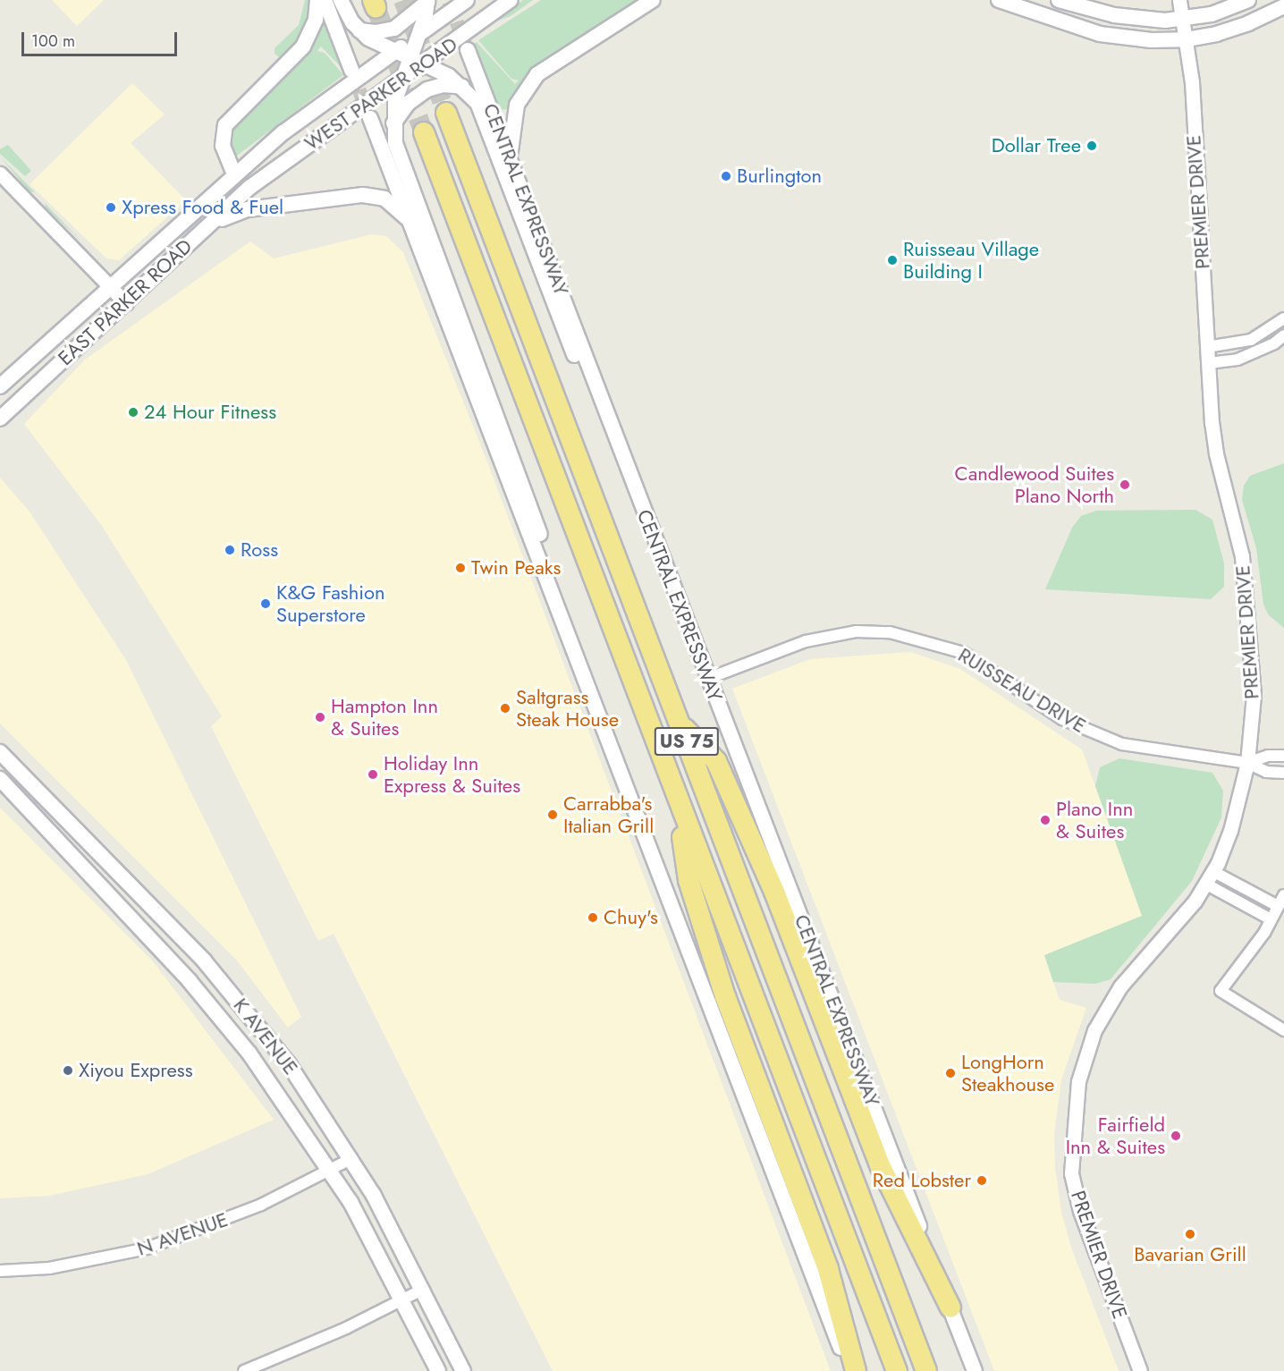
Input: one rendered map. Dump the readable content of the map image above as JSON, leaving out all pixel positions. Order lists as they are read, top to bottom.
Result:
{
  "streets": {
    "highway": ["CENTRAL EXPRESSWAY", "US 75"],
    "main road": ["WEST PARKER ROAD", "EAST PARKER ROAD", "K AVENUE"],
    "street": ["PREMIER DRIVE", "RUISSEAU DRIVE", "N AVENUE"]
  },
  "crossings": [
    ["WEST PARKER ROAD", "EAST PARKER ROAD"],
    ["CENTRAL EXPRESSWAY", "RUISSEAU DRIVE"],
    ["PREMIER DRIVE", "RUISSEAU DRIVE"],
    ["K AVENUE", "N AVENUE"]
  ],
  "places": [
    "Dollar Tree",
    "Burlington",
    "Xpress Food & Fuel",
    "Ruisseau Village Building I",
    "24 Hour Fitness",
    "Candlewood Suites Plano North",
    "Ross",
    "Twin Peaks",
    "K&G Fashion Superstore",
    "Saltgrass Steak House",
    "Hampton Inn & Suites",
    "Holiday Inn Express & Suites",
    "Carrabba's Italian Grill",
    "Plano Inn & Suites",
    "Chuy's",
    "Xiyou Express",
    "LongHorn Steakhouse",
    "Fairfield Inn & Suites",
    "Red Lobster",
    "Bavarian Grill"
  ],
  "scale_bar": "100 m"
}
